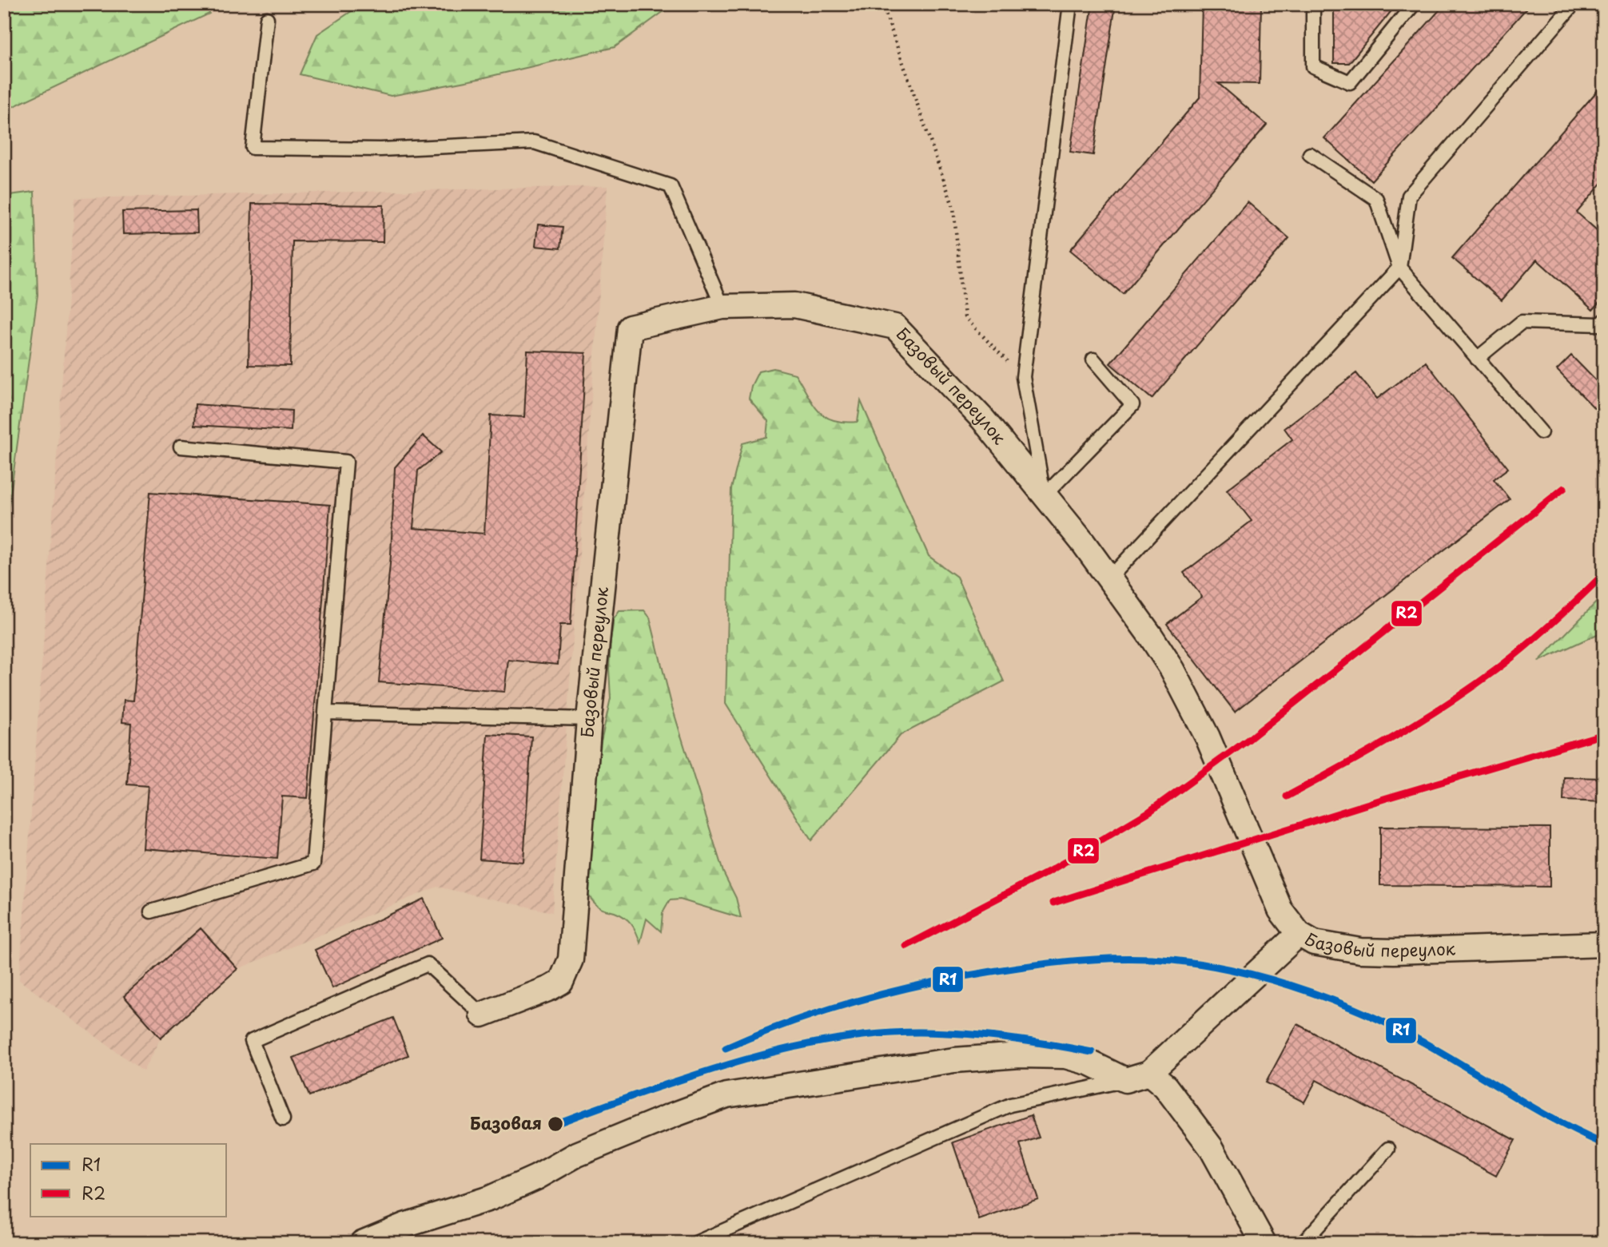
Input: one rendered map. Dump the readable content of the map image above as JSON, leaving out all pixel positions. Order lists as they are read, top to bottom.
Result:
{
  "streets": {
    "street": ["Базовый переулок"]
  },
  "places": ["Базовая"],
  "lines": ["transit line R2", "transit line R1"],
  "legend": ["R1", "R2"]
}
